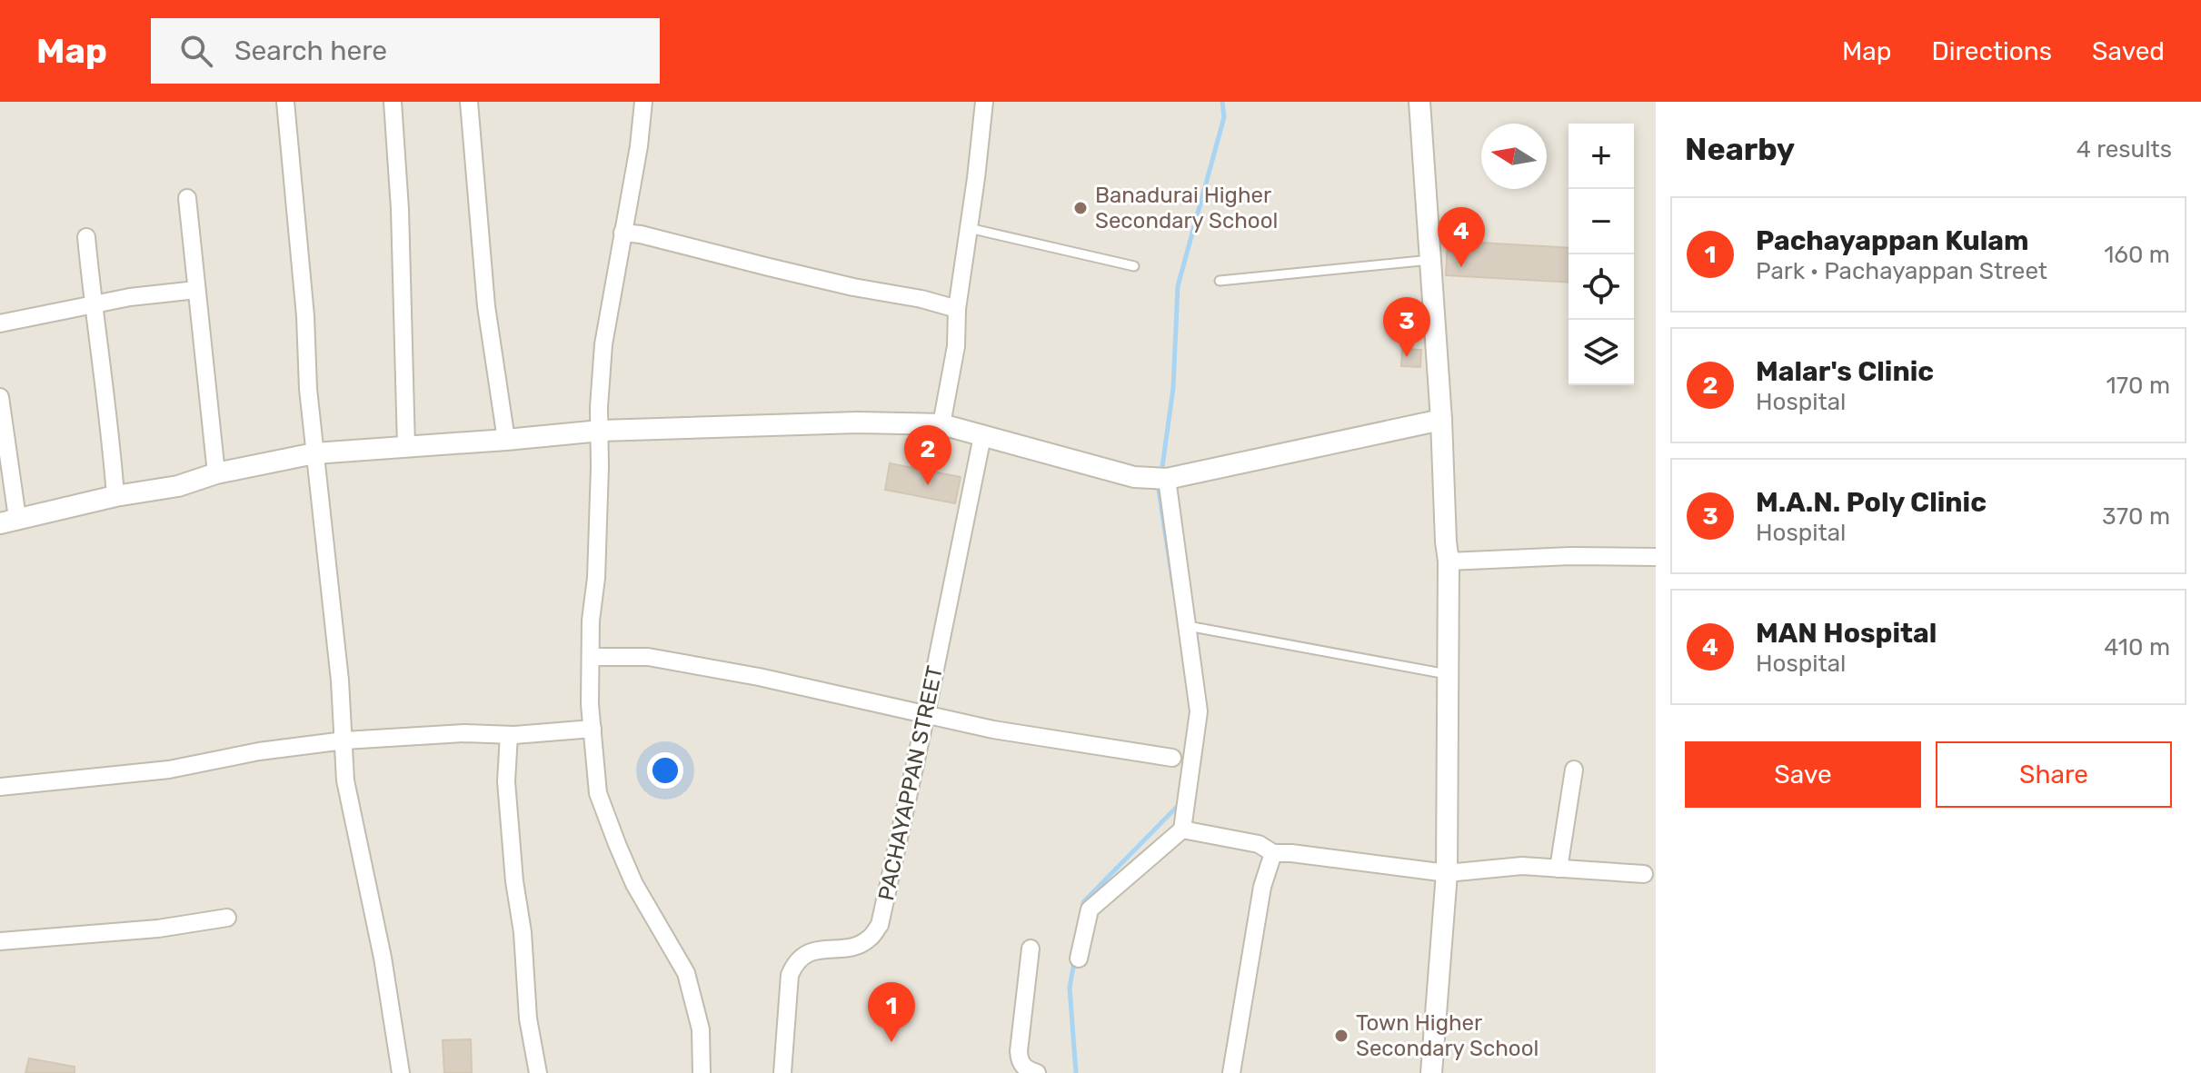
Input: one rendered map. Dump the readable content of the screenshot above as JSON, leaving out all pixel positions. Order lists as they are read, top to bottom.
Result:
{
  "streets": {
    "street": ["PACHAYAPPAN STREET"]
  },
  "places": ["Banadurai Higher Secondary School", "Town Higher Secondary School"],
  "north": "left",
  "page": {
    "header": "Map",
    "search": "Search here",
    "nav": ["Map", "Directions", "Saved"],
    "heading": ["Nearby", "4 results"],
    "map_buttons": ["+", "−"],
    "list": [
      {
        "mark": "1",
        "name": "Pachayappan Kulam",
        "note": "Park · Pachayappan Street",
        "value": "160 m"
      },
      {
        "mark": "2",
        "name": "Malar's Clinic",
        "note": "Hospital",
        "value": "170 m"
      },
      {
        "mark": "3",
        "name": "M.A.N. Poly Clinic",
        "note": "Hospital",
        "value": "370 m"
      },
      {
        "mark": "4",
        "name": "MAN Hospital",
        "note": "Hospital",
        "value": "410 m"
      }
    ],
    "pins": [
      "4",
      "3",
      "2",
      "1"
    ],
    "buttons": ["Save", "Share"]
  }
}
